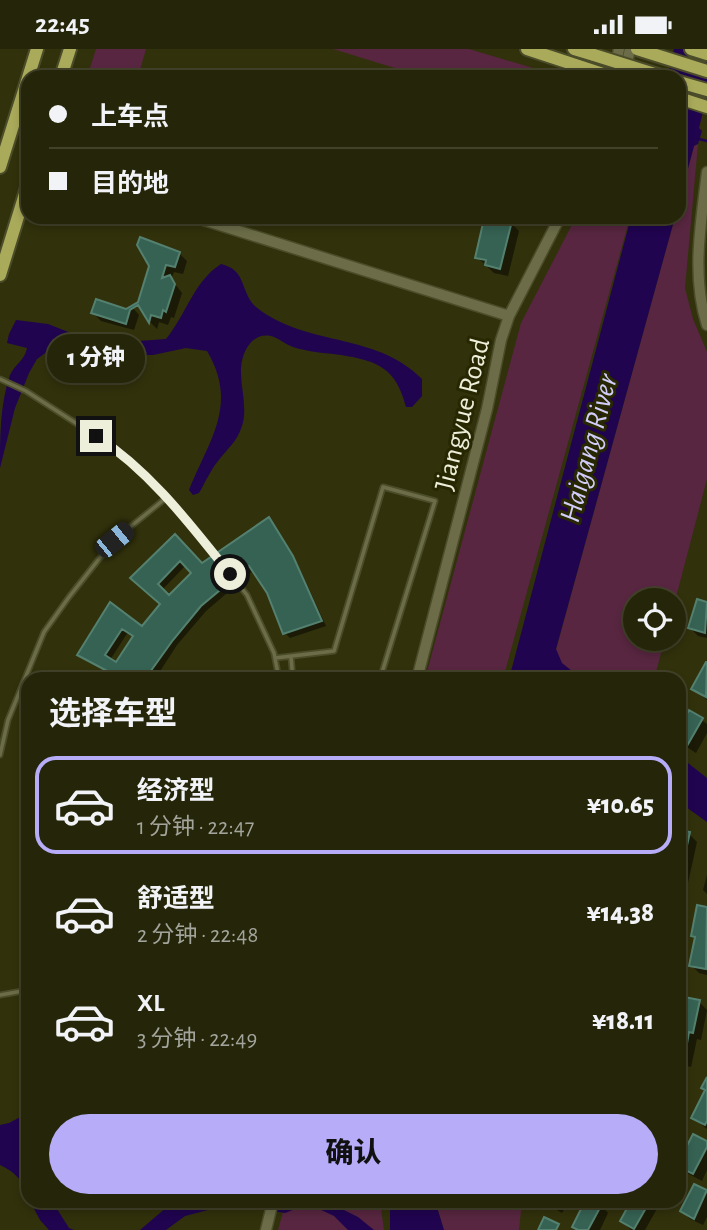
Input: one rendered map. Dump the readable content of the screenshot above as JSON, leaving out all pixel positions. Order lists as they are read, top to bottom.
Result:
{
  "streets": {
    "street": ["Jiangyue Road"]
  },
  "water": ["Haigang River"],
  "page": {
    "status": "22:45",
    "banner": ["上车点", "目的地"],
    "bubble": "1 分钟",
    "heading": "选择车型",
    "list": [
      {
        "name": "经济型",
        "note": "1 分钟 · 22:47",
        "value": "¥10.65"
      },
      {
        "name": "舒适型",
        "note": "2 分钟 · 22:48",
        "value": "¥14.38"
      },
      {
        "name": "XL",
        "note": "3 分钟 · 22:49",
        "value": "¥18.11"
      }
    ],
    "buttons": "确认"
  }
}
